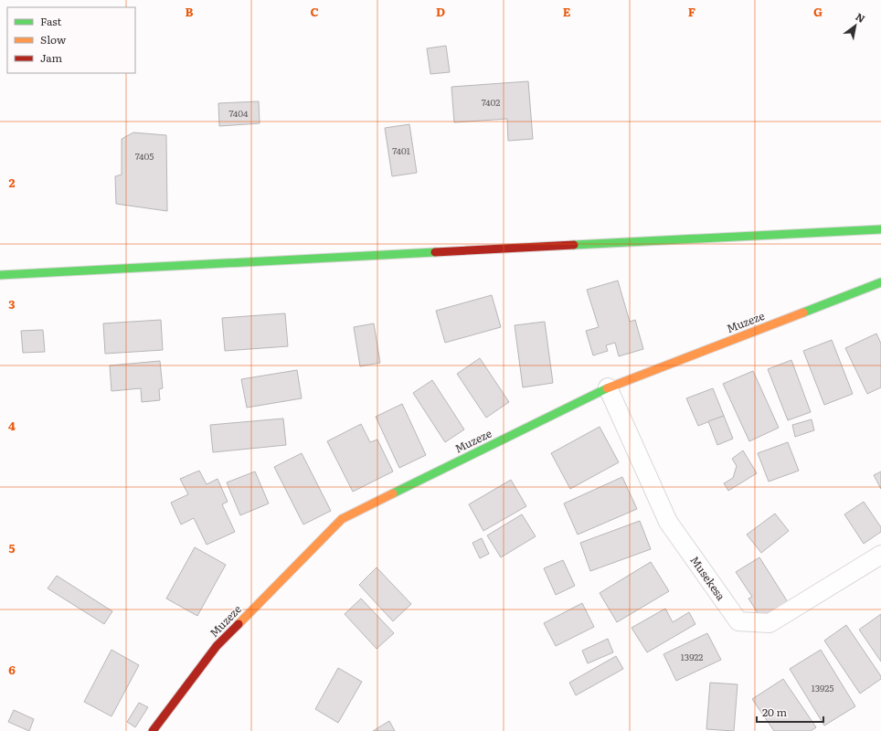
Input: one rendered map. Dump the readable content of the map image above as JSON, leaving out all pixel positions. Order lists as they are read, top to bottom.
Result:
{
  "streets": {
    "street": ["Muzeze", "Musekesa"]
  },
  "crossings": [
    ["Muzeze", "Musekesa"]
  ],
  "house_numbers": [
    "7402",
    "7404",
    "7401",
    "7405",
    "13922",
    "13925"
  ],
  "legend": ["Fast", "Slow", "Jam"],
  "scale_bar": "20 m",
  "north": "top right",
  "grid": {
    "columns": [
      "B",
      "C",
      "D",
      "E",
      "F",
      "G"
    ],
    "rows": [
      "2",
      "3",
      "4",
      "5",
      "6"
    ]
  }
}
